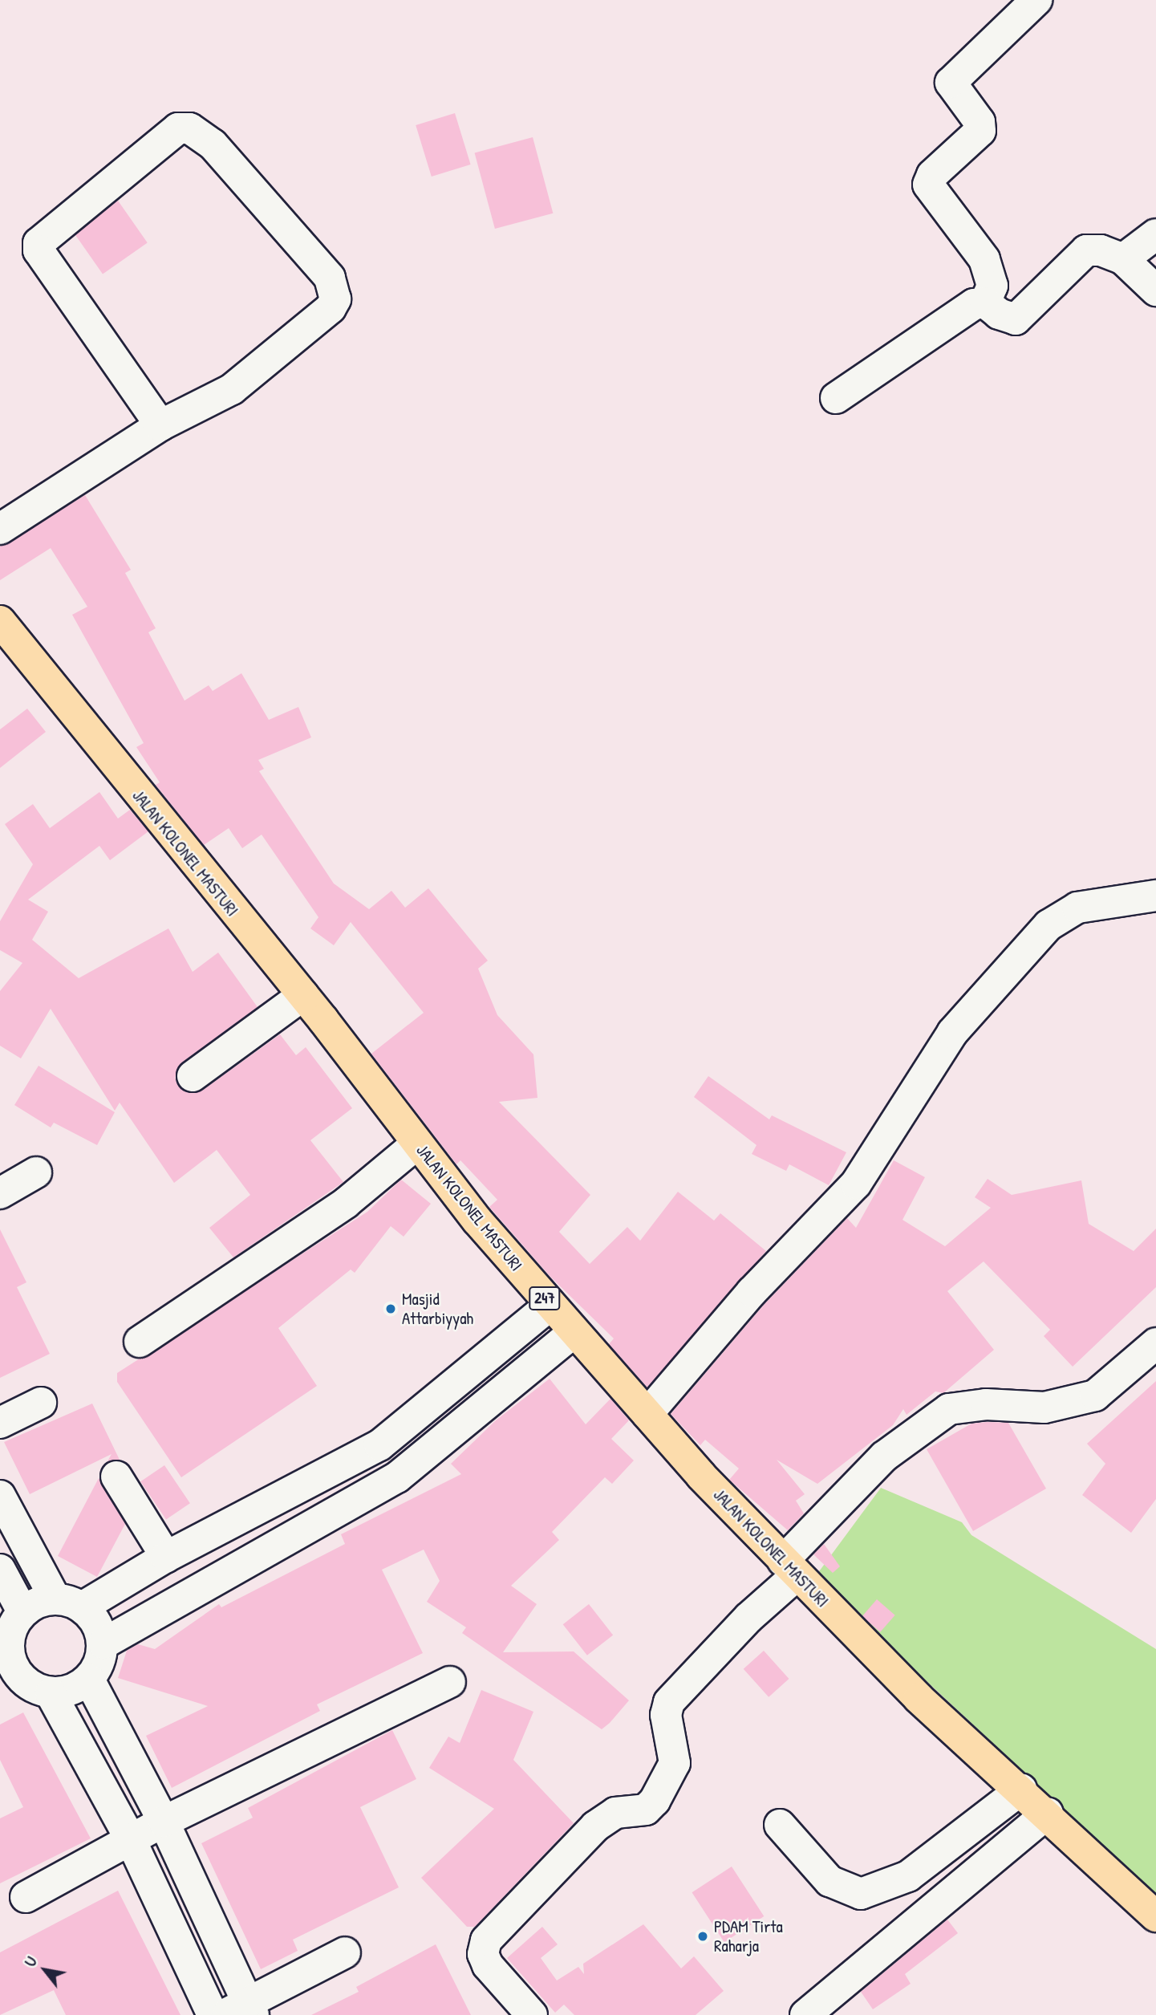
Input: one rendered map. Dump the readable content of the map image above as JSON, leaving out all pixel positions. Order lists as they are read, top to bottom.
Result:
{
  "streets": {
    "main road": ["JALAN KOLONEL MASTURI", "247"]
  },
  "places": ["Masjid Attarbiyyah", "PDAM Tirta Raharja"],
  "north": "top left"
}
